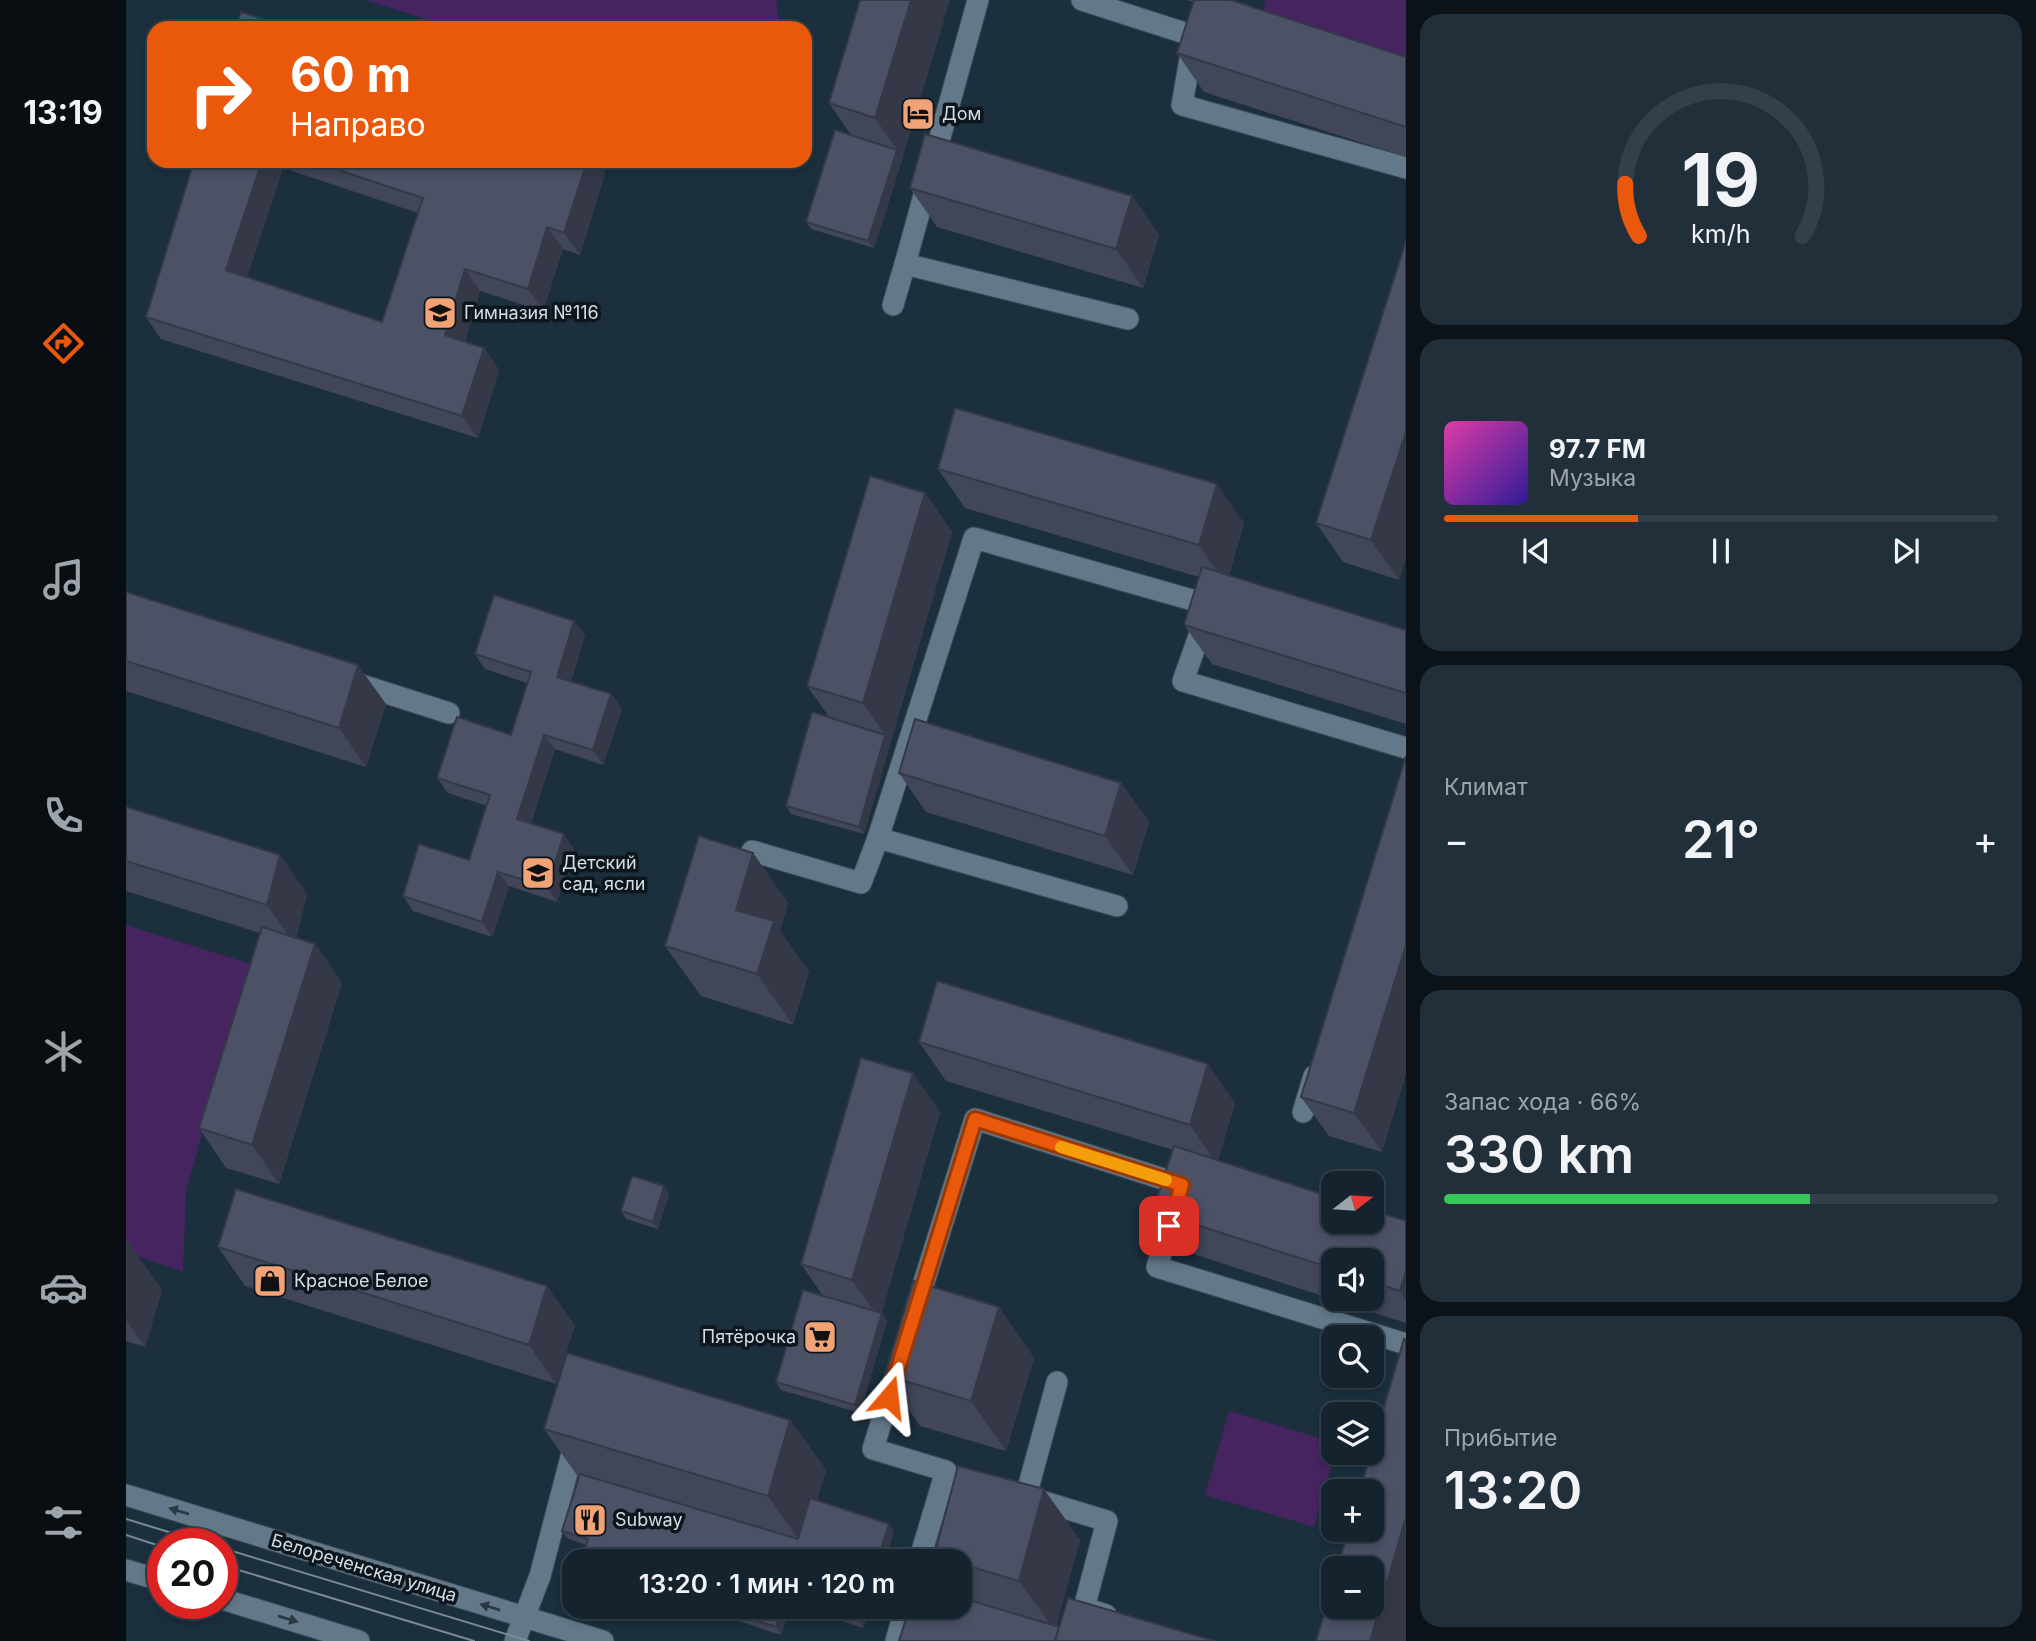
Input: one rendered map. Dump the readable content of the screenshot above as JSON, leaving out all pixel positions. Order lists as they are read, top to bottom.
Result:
{
  "streets": {
    "street": ["Белореченская улица"]
  },
  "places": {
    "hotel": ["Дом"],
    "school or university": ["Гимназия №116", "Детский сад, ясли"],
    "shop": ["Красное Белое"],
    "supermarket": ["Пятёрочка"],
    "restaurant": ["Subway"]
  },
  "north": "right",
  "page": {
    "tabs": "13:19",
    "turn": ["60 m", "Направо"],
    "song": ["97.7 FM", "Музыка"],
    "tile": [
      "Климат",
      ["Запас хода · 66%", "330 km"],
      ["Прибытие", "13:20"]
    ],
    "heat": ["−", "21°", "+"],
    "map_buttons": ["+", "−"],
    "limit": "20",
    "trip": "13:20 · 1 мин · 120 m",
    "gauge": ["19", "km/h"]
  }
}
